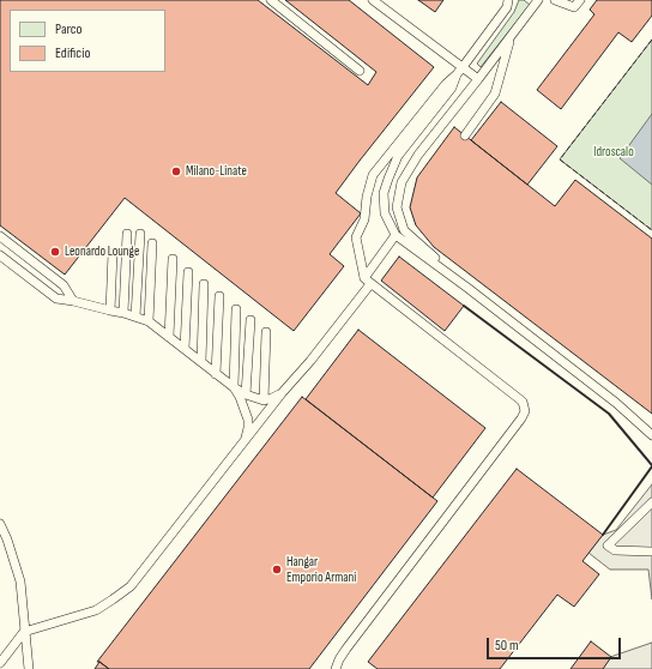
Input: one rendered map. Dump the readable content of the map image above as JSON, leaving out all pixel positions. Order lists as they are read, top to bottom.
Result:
{
  "parks": ["Idroscalo"],
  "places": ["Milano-Linate", "Leonardo Lounge", "Hangar Emporio Armani"],
  "legend": ["Parco", "Edificio"],
  "scale_bar": "50 m"
}
